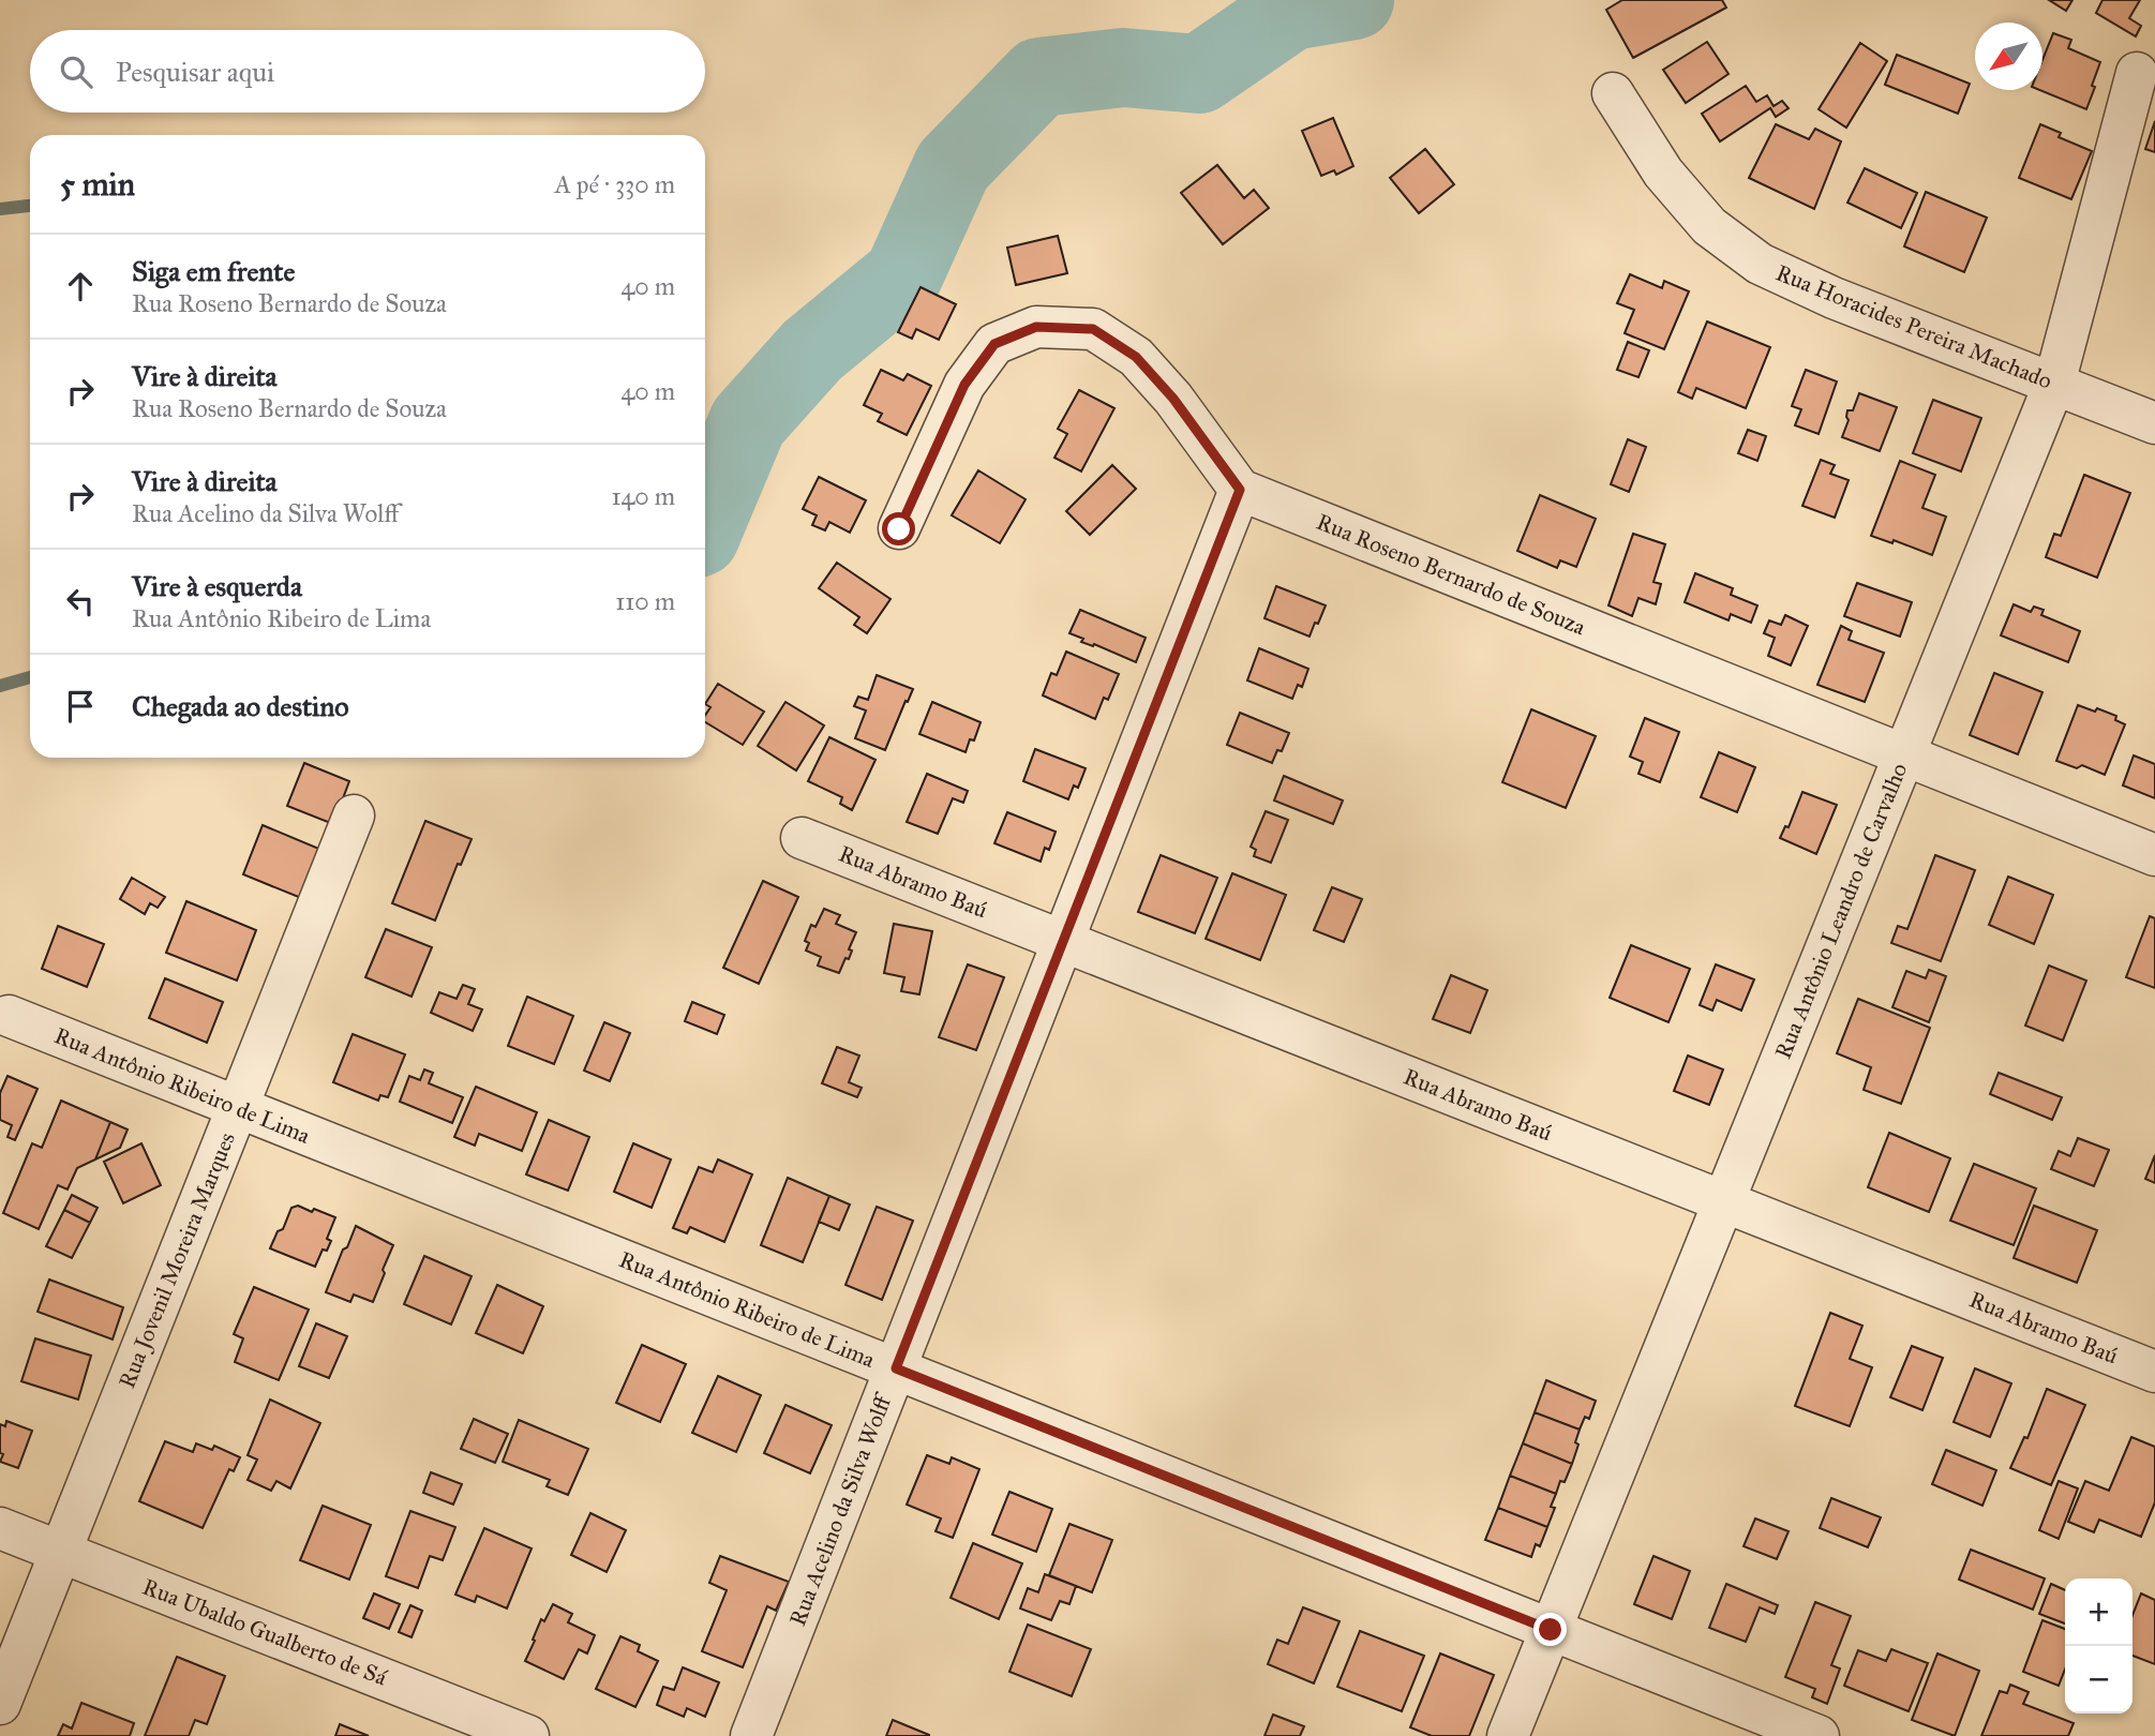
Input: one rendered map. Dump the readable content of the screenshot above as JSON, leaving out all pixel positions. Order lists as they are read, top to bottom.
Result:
{
  "streets": {
    "street": [
      "Rua Horacides Pereira Machado",
      "Rua Roseno Bernardo de Souza",
      "Rua Abramo Baú",
      "Rua Antônio Leandro de Carvalho",
      "Rua Antônio Ribeiro de Lima",
      "Rua Jovenil Moreira Marques",
      "Rua Acelino da Silva Wolff",
      "Rua Ubaldo Gualberto de Sá"
    ]
  },
  "crossings": [
    ["Rua Horacides Pereira Machado", "Rua Antônio Leandro de Carvalho"],
    ["Rua Roseno Bernardo de Souza", "Rua Antônio Leandro de Carvalho"],
    ["Rua Roseno Bernardo de Souza", "Rua Acelino da Silva Wolff"],
    ["Rua Abramo Baú", "Rua Antônio Leandro de Carvalho"],
    ["Rua Abramo Baú", "Rua Acelino da Silva Wolff"],
    ["Rua Antônio Leandro de Carvalho", "Rua Antônio Ribeiro de Lima"],
    ["Rua Antônio Ribeiro de Lima", "Rua Jovenil Moreira Marques"],
    ["Rua Antônio Ribeiro de Lima", "Rua Acelino da Silva Wolff"],
    ["Rua Jovenil Moreira Marques", "Rua Ubaldo Gualberto de Sá"]
  ],
  "north": "bottom left",
  "page": {
    "search": "Pesquisar aqui",
    "heading": ["5 min", "A pé · 330 m"],
    "list": [
      ["Siga em frente", "Rua Roseno Bernardo de Souza", "40 m"],
      ["Vire à direita", "Rua Roseno Bernardo de Souza", "40 m"],
      ["Vire à direita", "Rua Acelino da Silva Wolff", "140 m"],
      ["Vire à esquerda", "Rua Antônio Ribeiro de Lima", "110 m"],
      "Chegada ao destino"
    ],
    "map_buttons": ["+", "−"]
  }
}
